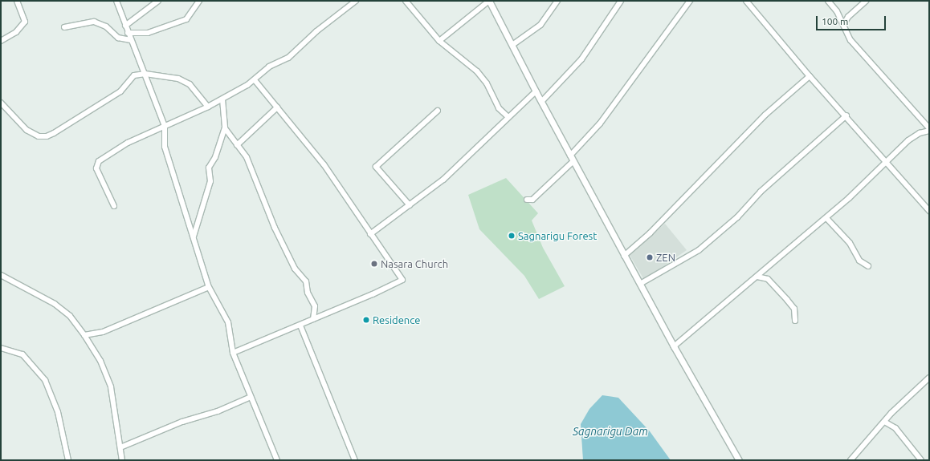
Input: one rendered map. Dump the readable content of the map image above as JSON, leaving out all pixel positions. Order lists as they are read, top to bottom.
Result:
{
  "water": ["Sagnarigu Dam"],
  "places": [
    "Sagnarigu Forest",
    "ZEN",
    "Nasara Church",
    "Residence"
  ],
  "scale_bar": "100 m"
}
